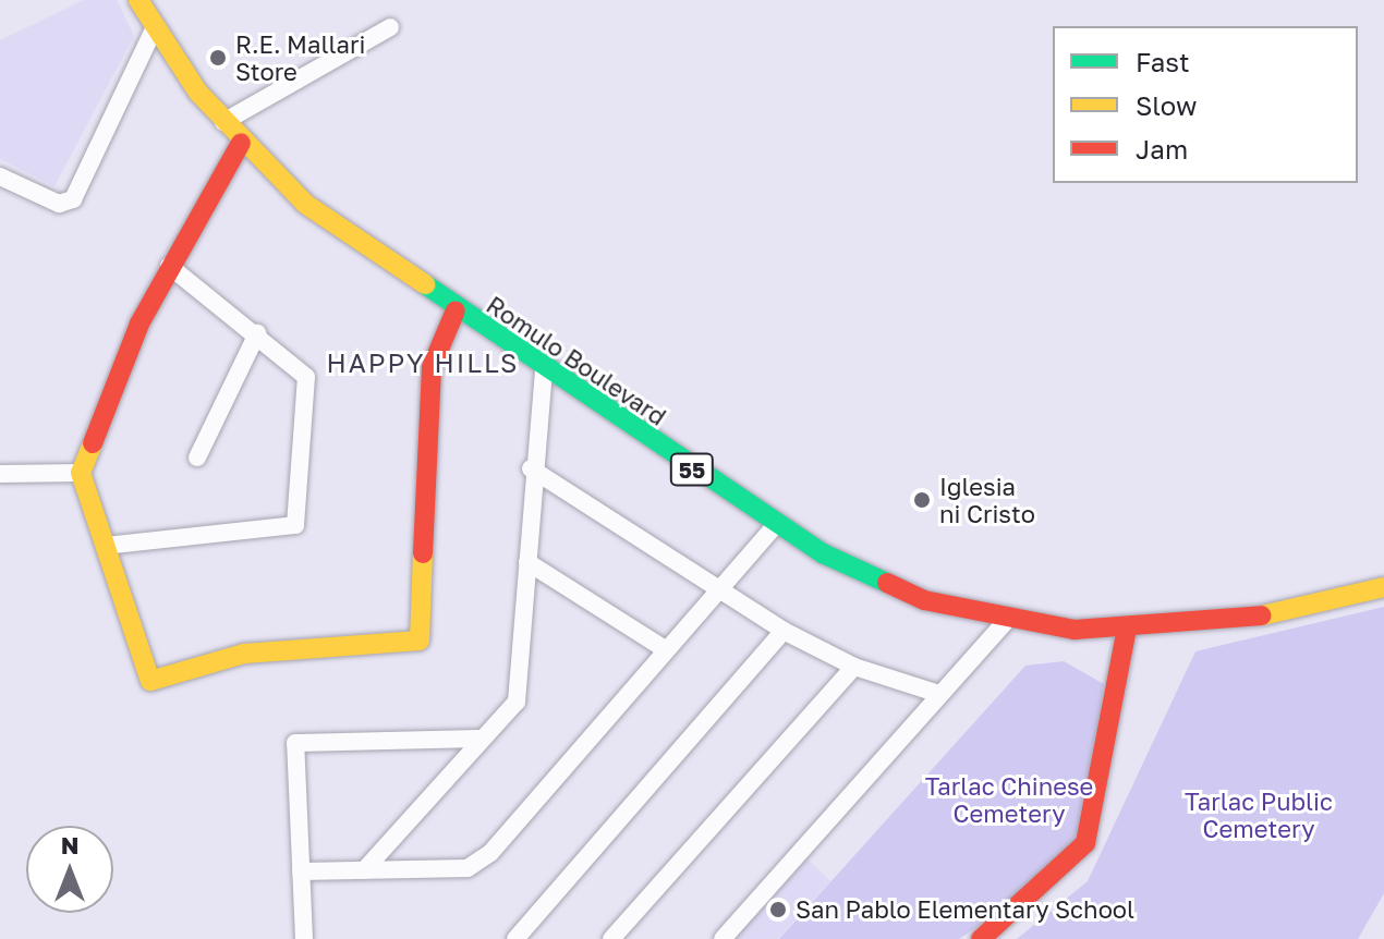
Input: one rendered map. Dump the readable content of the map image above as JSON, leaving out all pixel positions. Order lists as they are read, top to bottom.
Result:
{
  "streets": {
    "main road": ["Romulo Boulevard", "55"]
  },
  "districts": ["HAPPY HILLS"],
  "parks": ["Tarlac Chinese Cemetery", "Tarlac Public Cemetery"],
  "places": ["R.E. Mallari Store", "Iglesia ni Cristo", "San Pablo Elementary School"],
  "legend": ["Fast", "Slow", "Jam"],
  "north": "top"
}
